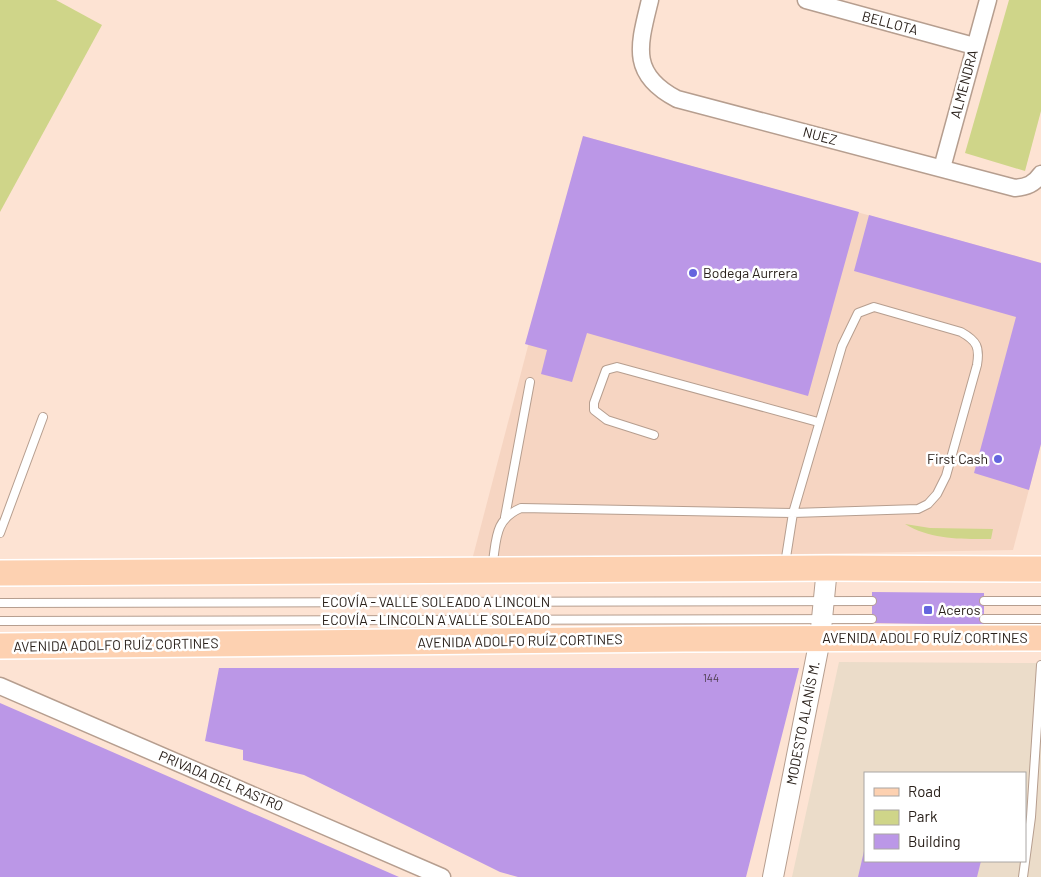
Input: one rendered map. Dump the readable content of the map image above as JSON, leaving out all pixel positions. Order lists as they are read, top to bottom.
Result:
{
  "streets": {
    "main road": ["AVENIDA ADOLFO RUÍZ CORTINES"],
    "street": [
      "BELLOTA",
      "ALMENDRA",
      "NUEZ",
      "MODESTO ALANÍS M.",
      "PRIVADA DEL RASTRO"
    ],
    "lane": ["ECOVÍA - VALLE SOLEADO A LINCOLN", "ECOVÍA - LINCOLN A VALLE SOLEADO"]
  },
  "crossings": [
    ["BELLOTA", "ALMENDRA"],
    ["ALMENDRA", "NUEZ"],
    ["ECOVÍA - VALLE SOLEADO A LINCOLN", "ECOVÍA - LINCOLN A VALLE SOLEADO"],
    ["ECOVÍA - VALLE SOLEADO A LINCOLN", "AVENIDA ADOLFO RUÍZ CORTINES"],
    ["ECOVÍA - VALLE SOLEADO A LINCOLN", "MODESTO ALANÍS M."],
    ["ECOVÍA - LINCOLN A VALLE SOLEADO", "AVENIDA ADOLFO RUÍZ CORTINES"],
    ["ECOVÍA - LINCOLN A VALLE SOLEADO", "MODESTO ALANÍS M."],
    ["AVENIDA ADOLFO RUÍZ CORTINES", "MODESTO ALANÍS M."]
  ],
  "places": {
    "other": ["Bodega Aurrera", "First Cash"],
    "transit": ["Aceros"]
  },
  "house_numbers": ["144"],
  "legend": ["Road", "Park", "Building"]
}
